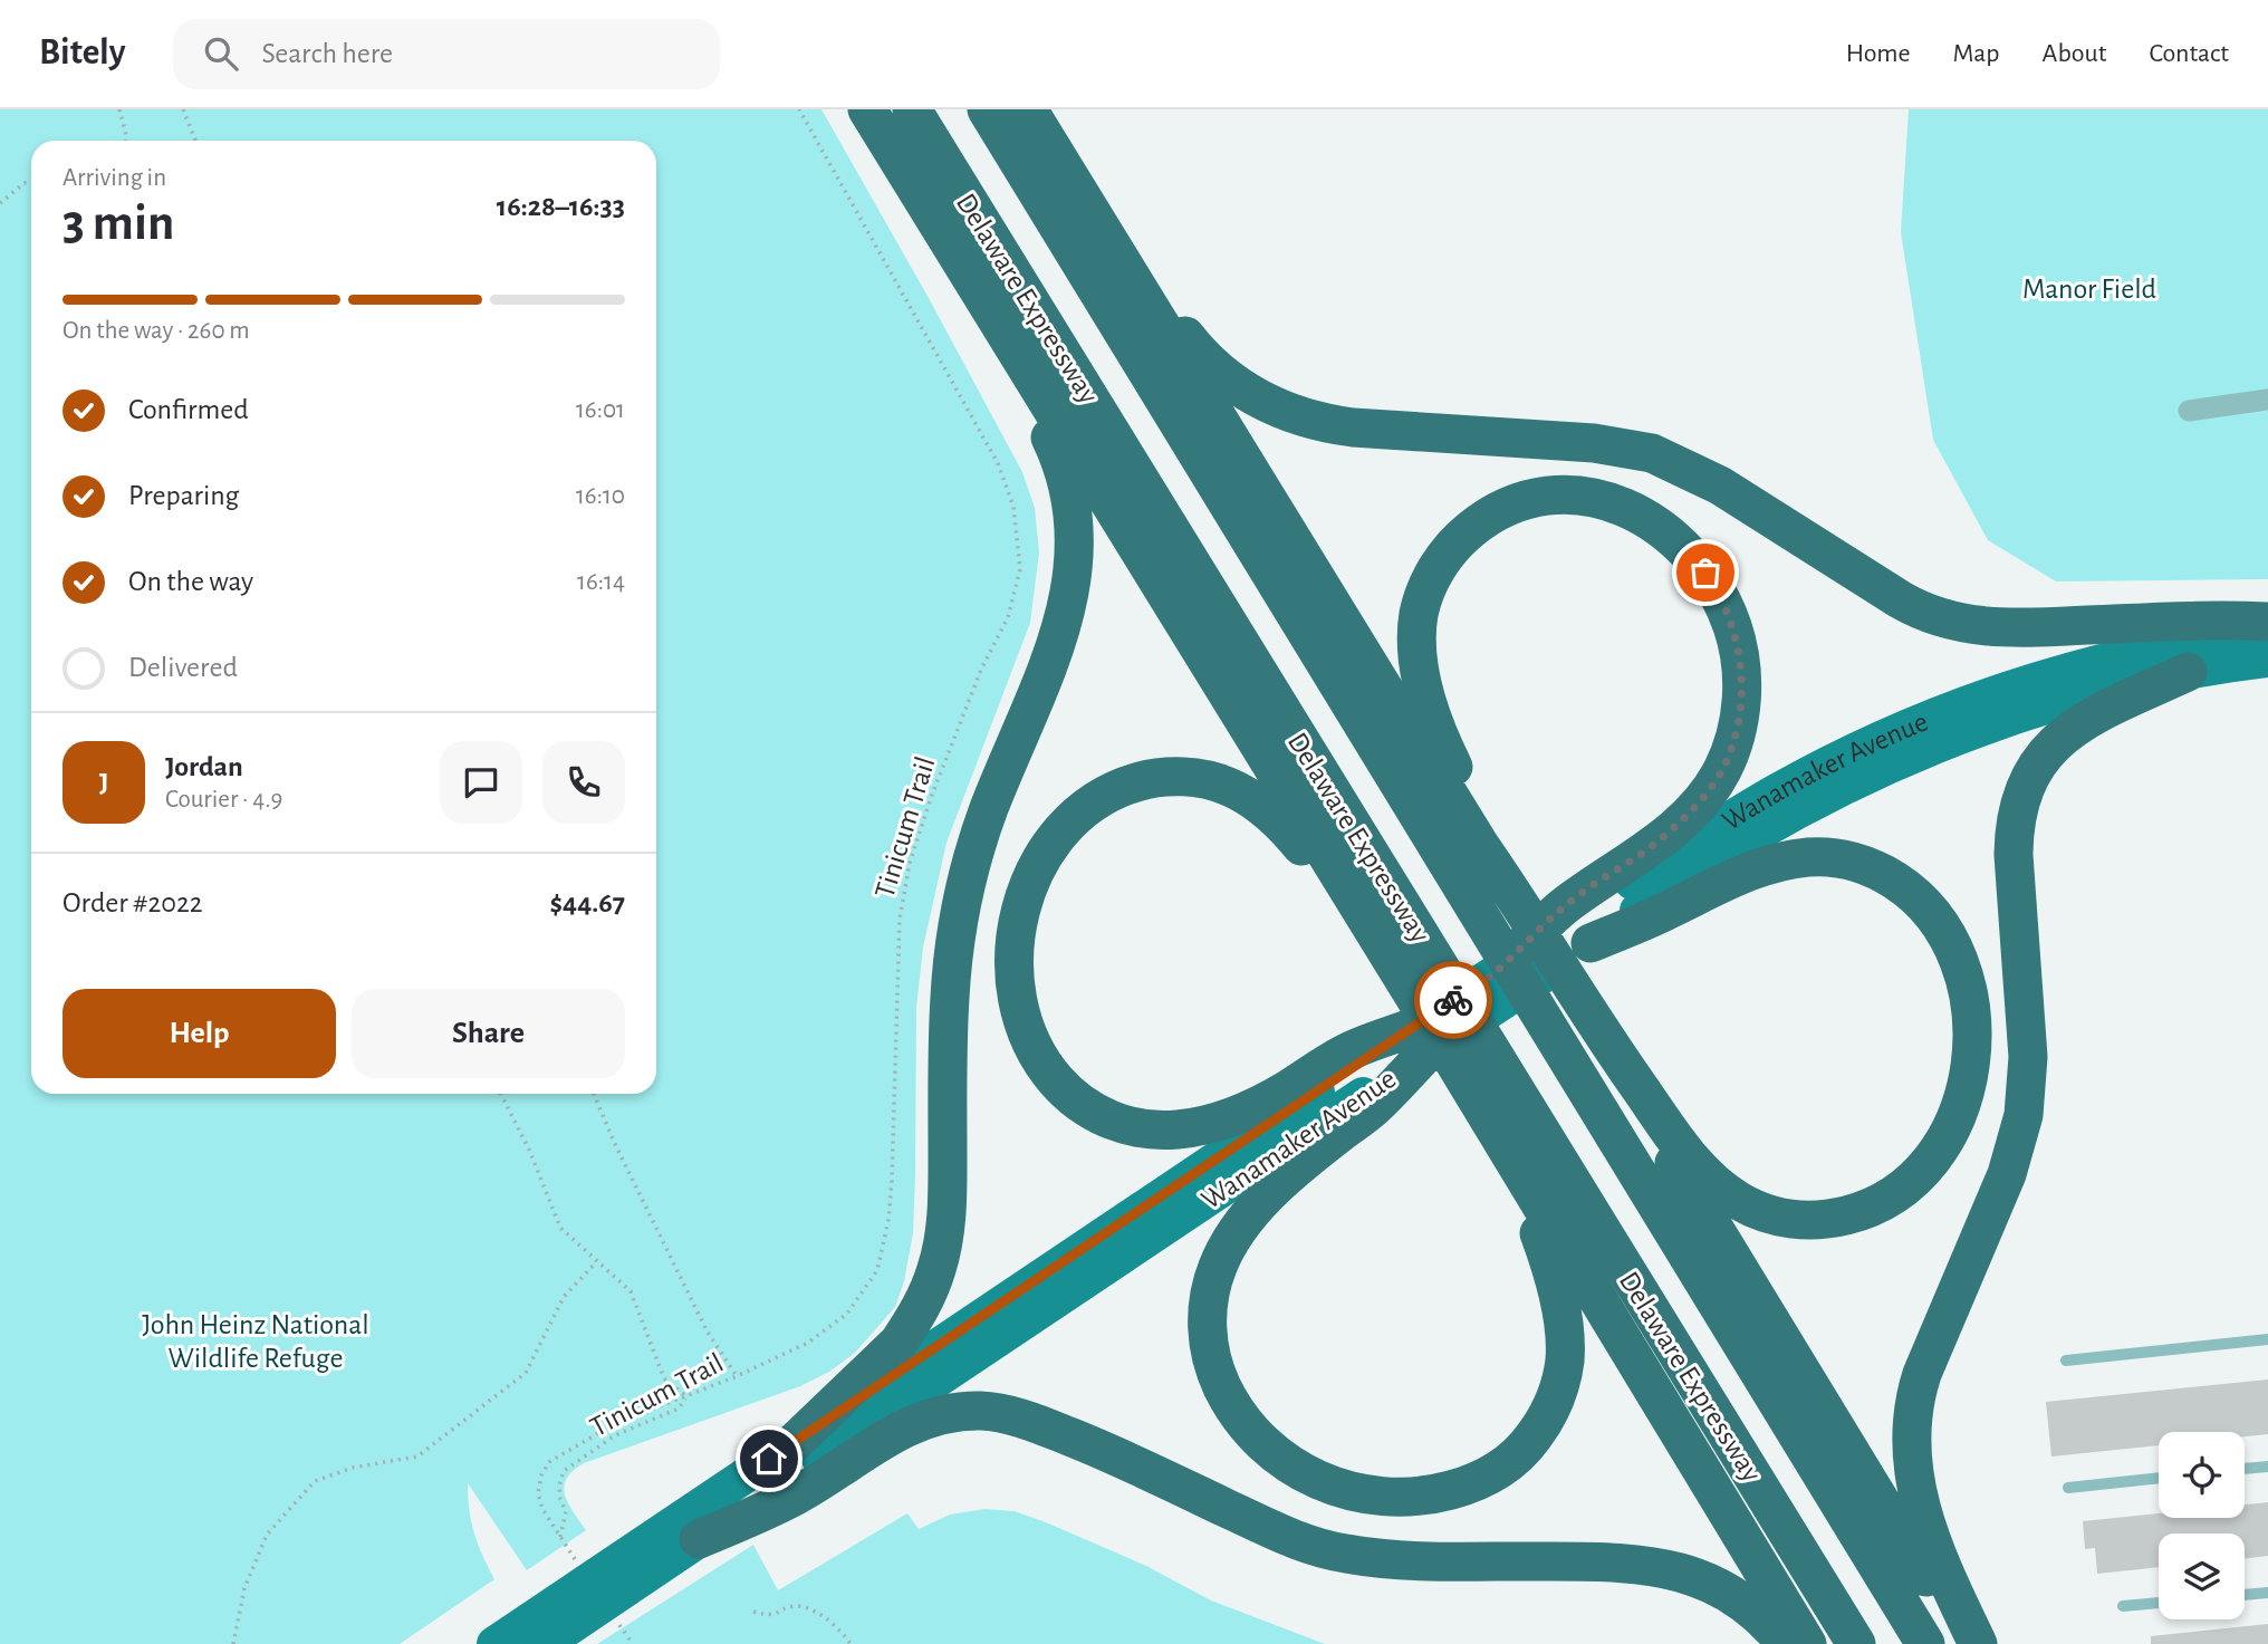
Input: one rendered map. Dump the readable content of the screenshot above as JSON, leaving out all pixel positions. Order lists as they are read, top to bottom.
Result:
{
  "streets": {
    "highway": ["Delaware Expressway"],
    "main road": ["Wanamaker Avenue"],
    "path": ["Tinicum Trail"]
  },
  "parks": ["Manor Field", "John Heinz National Wildlife Refuge"],
  "page": {
    "header": "Bitely",
    "search": "Search here",
    "nav": [
      "Home",
      "Map",
      "About",
      "Contact"
    ],
    "heading": ["3 min", "Arriving in", "16:28–16:33"],
    "panel": [
      "Jordan",
      "Courier · 4.9",
      "Order #2022",
      "$44.67"
    ],
    "bar": "On the way · 260 m",
    "list": [
      ["Confirmed", "16:01"],
      ["Preparing", "16:10"],
      ["On the way", "16:14"],
      "Delivered"
    ],
    "round": "J",
    "buttons": ["Help", "Share"]
  }
}
